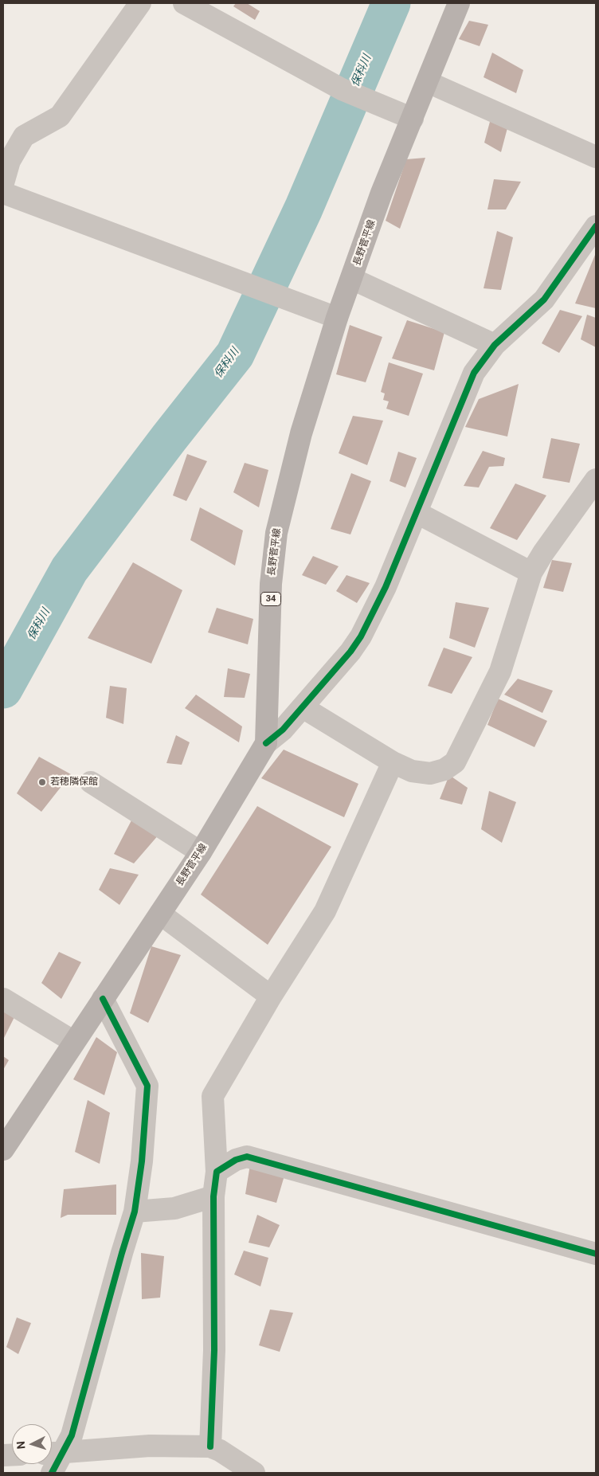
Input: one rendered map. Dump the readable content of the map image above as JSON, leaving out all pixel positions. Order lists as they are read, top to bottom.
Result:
{
  "streets": {
    "main road": ["長野菅平線", "34"]
  },
  "water": ["保科川"],
  "places": ["若穂隣保館"],
  "north": "left"
}
